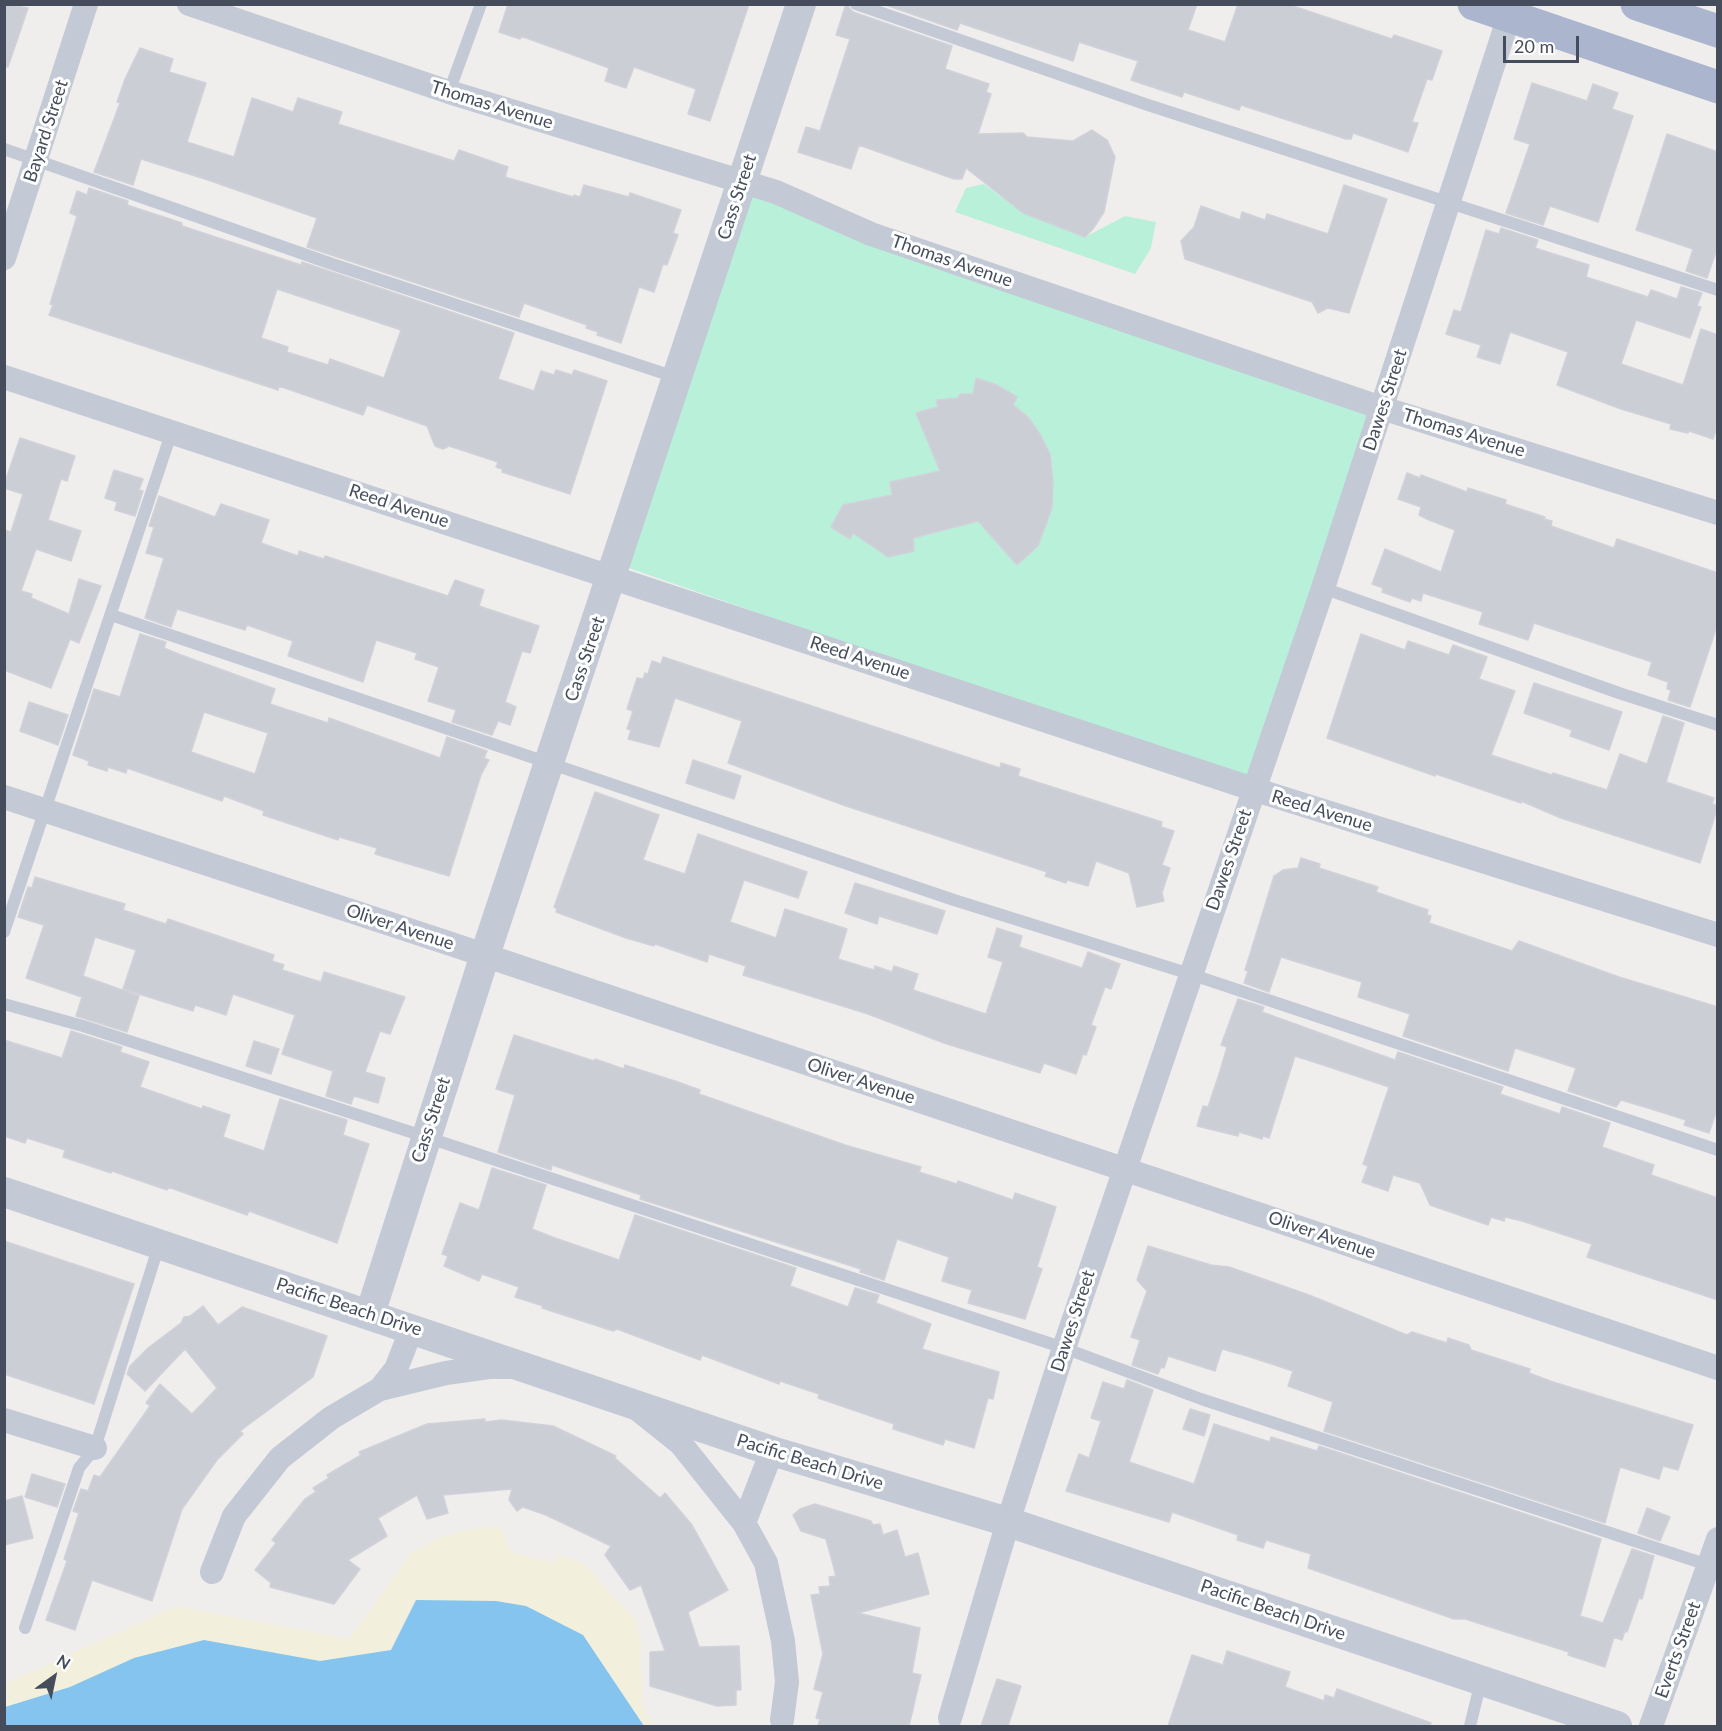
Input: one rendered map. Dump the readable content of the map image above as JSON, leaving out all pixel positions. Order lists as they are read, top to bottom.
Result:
{
  "streets": {
    "street": [
      "Thomas Avenue",
      "Bayard Street",
      "Cass Street",
      "Dawes Street",
      "Reed Avenue",
      "Oliver Avenue",
      "Pacific Beach Drive",
      "Everts Street"
    ]
  },
  "crossings": [
    ["Thomas Avenue", "Cass Street"],
    ["Thomas Avenue", "Dawes Street"],
    ["Cass Street", "Reed Avenue"],
    ["Cass Street", "Oliver Avenue"],
    ["Cass Street", "Pacific Beach Drive"],
    ["Dawes Street", "Reed Avenue"],
    ["Dawes Street", "Oliver Avenue"],
    ["Dawes Street", "Pacific Beach Drive"]
  ],
  "scale_bar": "20 m",
  "north": "top right"
}
